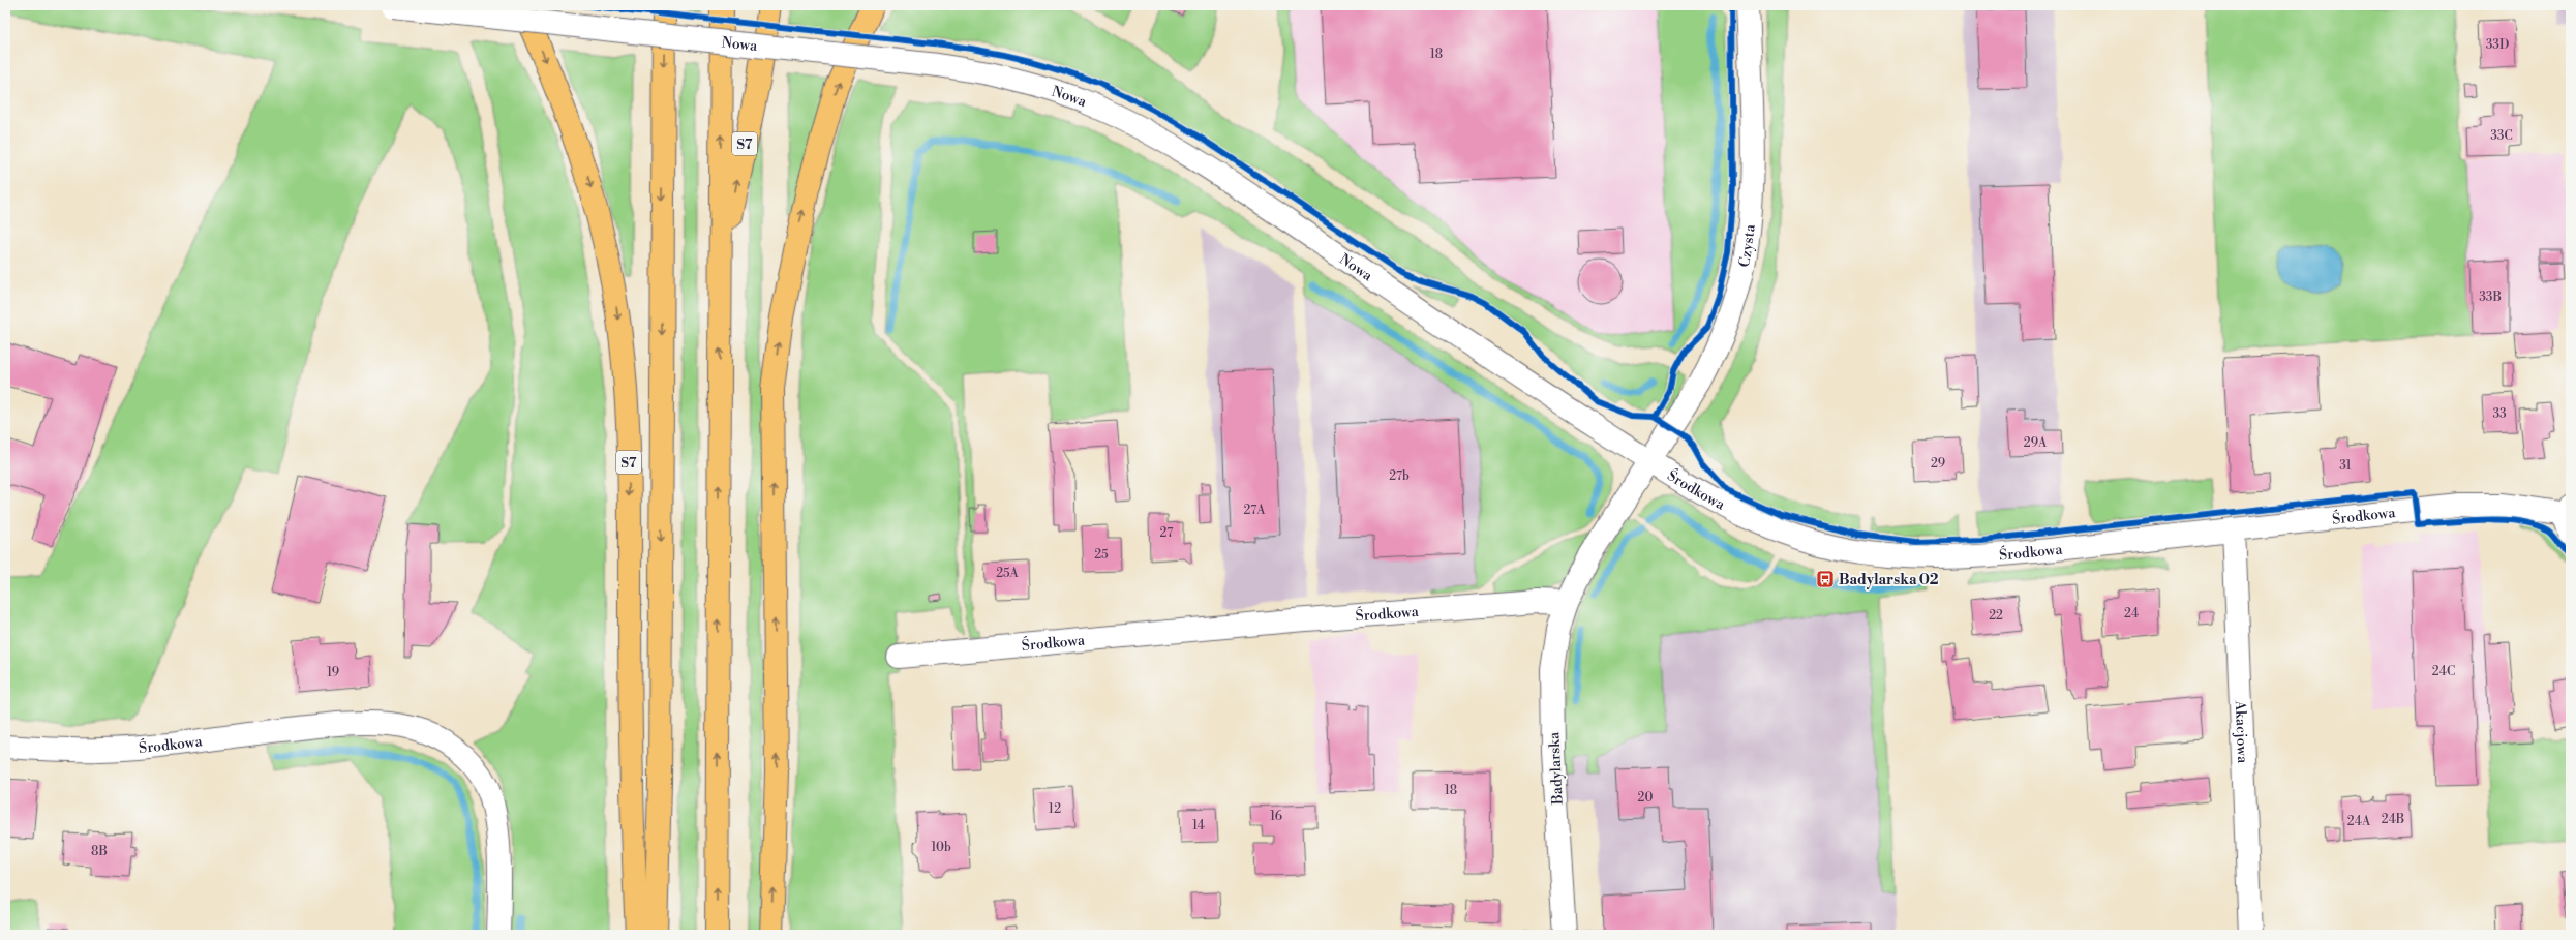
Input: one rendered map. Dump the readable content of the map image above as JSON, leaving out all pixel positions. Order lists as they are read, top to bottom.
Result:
{
  "streets": {
    "highway": ["S7"],
    "street": [
      "Nowa",
      "Czysta",
      "Środkowa",
      "Akacjowa",
      "Badylarska"
    ]
  },
  "crossings": [
    ["Nowa", "Czysta"],
    ["Nowa", "Środkowa"],
    ["Czysta", "Środkowa"],
    ["Środkowa", "Akacjowa"],
    ["Środkowa", "Badylarska"]
  ],
  "places": {
    "bus stop": ["Badylarska 02"]
  },
  "house_numbers": [
    "33D",
    "18",
    "33C",
    "33B",
    "33",
    "29A",
    "29",
    "31",
    "27b",
    "27A",
    "27",
    "25",
    "25A",
    "24",
    "22",
    "24C",
    "19",
    "18",
    "20",
    "12",
    "16",
    "24B",
    "24A",
    "14",
    "10b",
    "8B"
  ]
}
